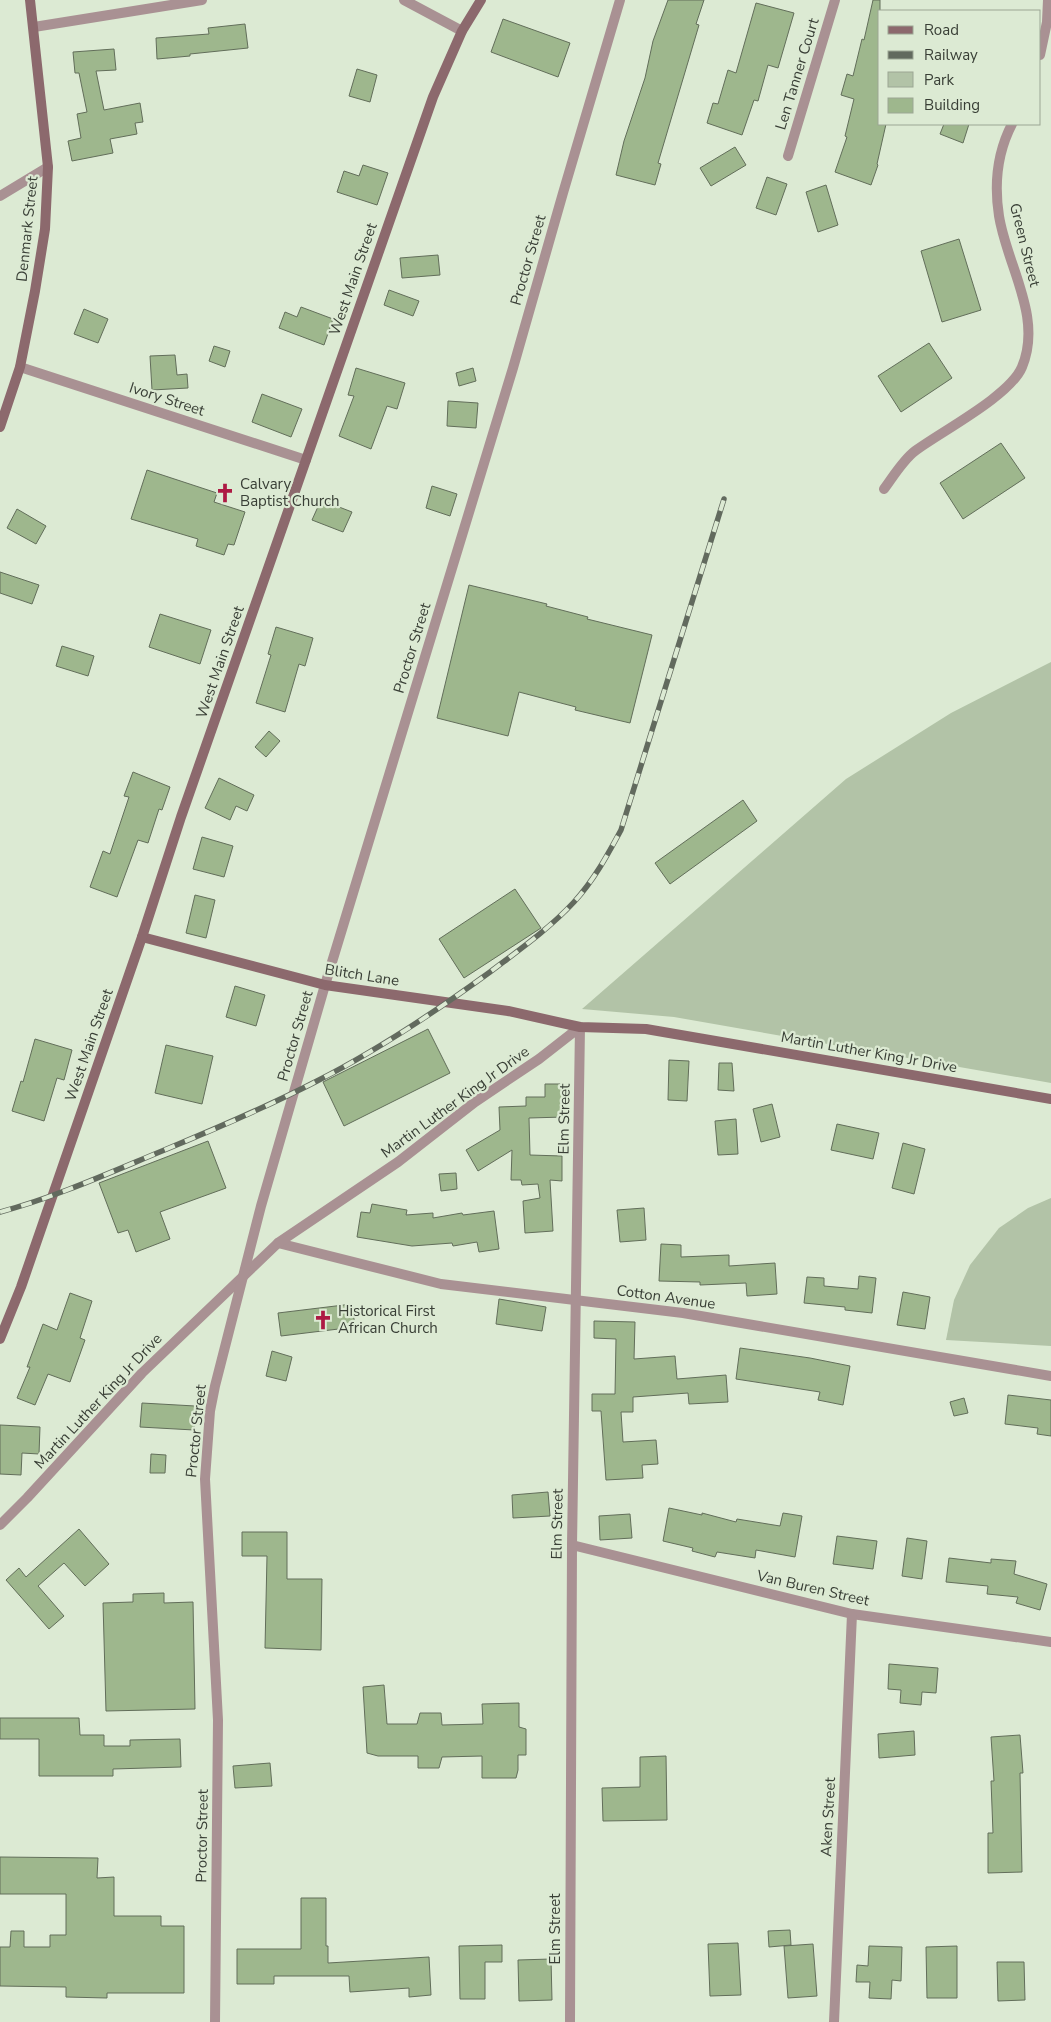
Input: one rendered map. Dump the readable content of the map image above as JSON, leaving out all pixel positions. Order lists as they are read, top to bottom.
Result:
{
  "streets": {
    "street": [
      "Len Tanner Court",
      "Denmark Street",
      "Green Street",
      "Proctor Street",
      "West Main Street",
      "Ivory Street",
      "Blitch Lane",
      "Martin Luther King Jr Drive",
      "Elm Street",
      "Cotton Avenue",
      "Van Buren Street",
      "Aken Street"
    ]
  },
  "crossings": [
    ["Denmark Street", "Ivory Street"],
    ["Proctor Street", "Blitch Lane"],
    ["Proctor Street", "Martin Luther King Jr Drive"],
    ["West Main Street", "Ivory Street"],
    ["West Main Street", "Blitch Lane"],
    ["Blitch Lane", "Martin Luther King Jr Drive"],
    ["Blitch Lane", "Elm Street"],
    ["Martin Luther King Jr Drive", "Elm Street"],
    ["Martin Luther King Jr Drive", "Cotton Avenue"],
    ["Elm Street", "Cotton Avenue"],
    ["Elm Street", "Van Buren Street"],
    ["Van Buren Street", "Aken Street"]
  ],
  "places": {
    "church": ["Calvary Baptist Church", "Historical First African Church"]
  },
  "legend": [
    "Road",
    "Railway",
    "Park",
    "Building"
  ]
}
